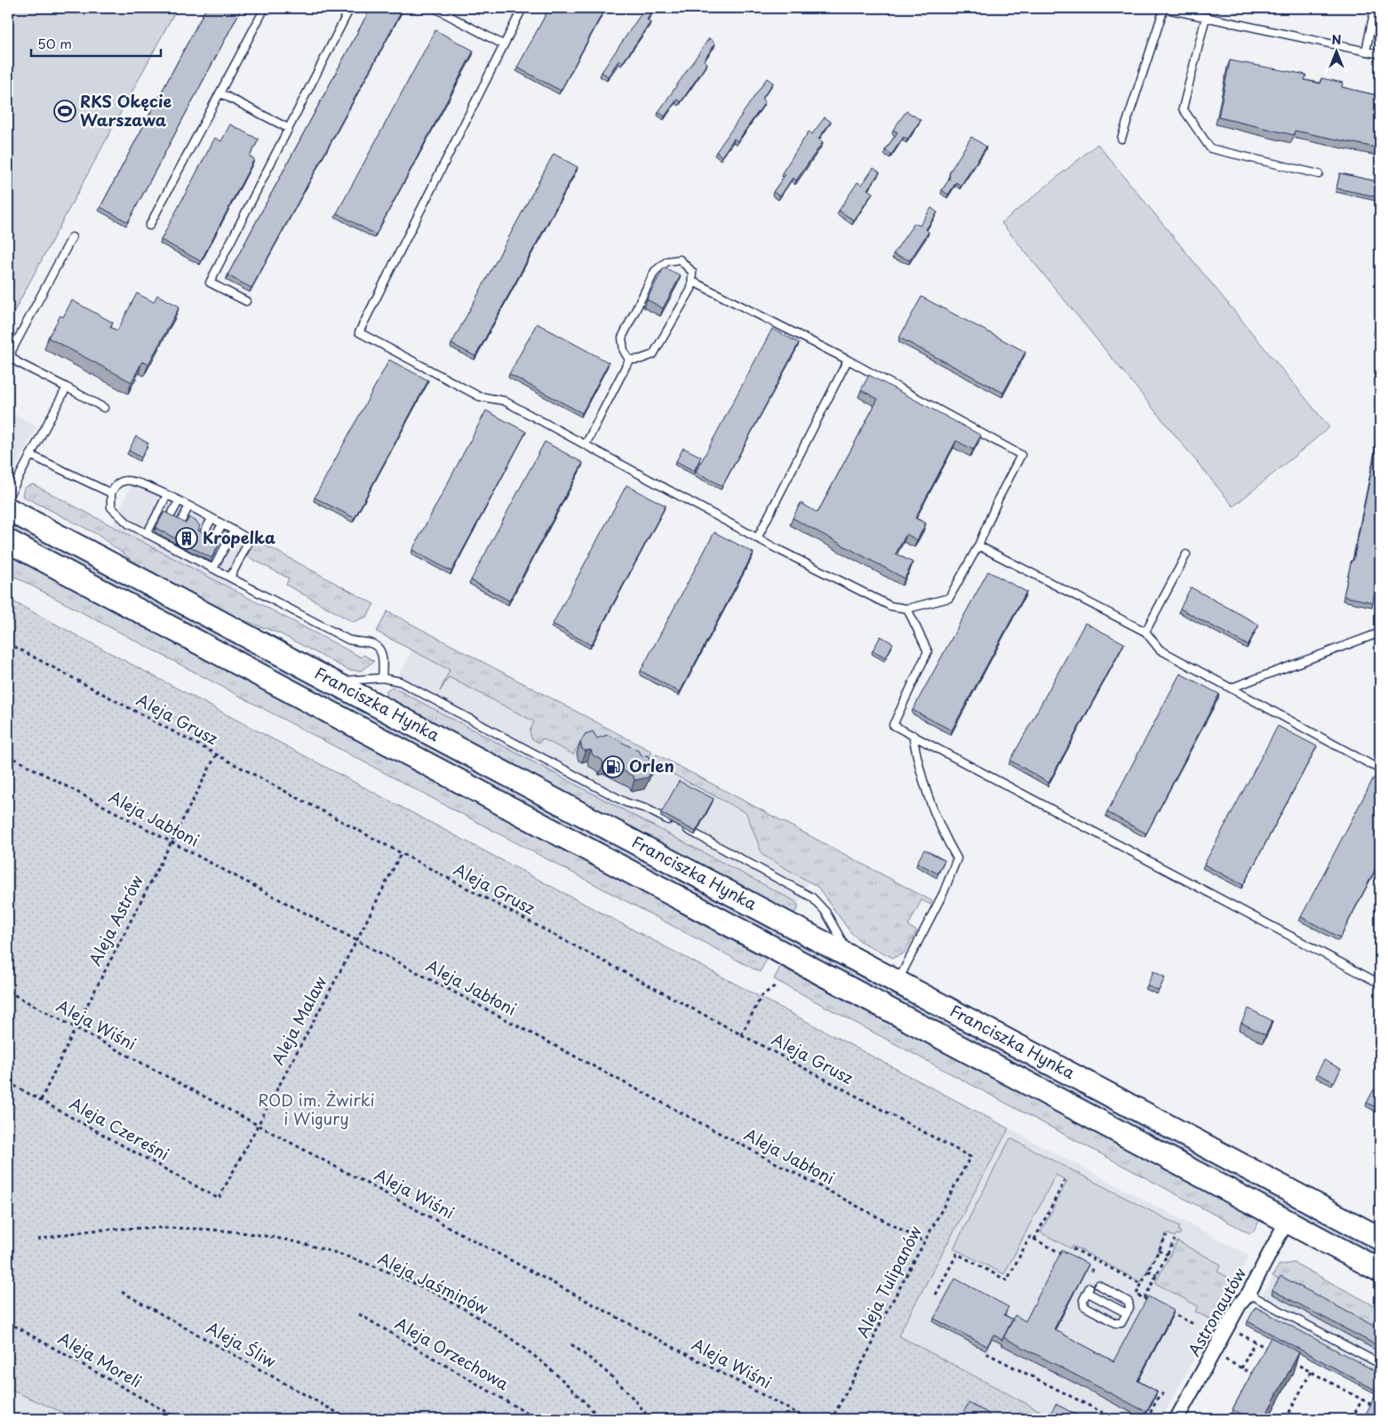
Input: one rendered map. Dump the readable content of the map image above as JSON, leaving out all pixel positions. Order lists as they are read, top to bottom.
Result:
{
  "streets": {
    "main road": ["Franciszka Hynka"],
    "street": ["Astronautów"],
    "path": [
      "Aleja Grusz",
      "Aleja Jabłoni",
      "Aleja Astrów",
      "Aleja Malaw",
      "Aleja Wiśni",
      "Aleja Czereśni",
      "Aleja Tulipanów",
      "Aleja Jaśminów",
      "Aleja Śliw",
      "Aleja Orzechowa",
      "Aleja Moreli"
    ]
  },
  "crossings": [
    ["Franciszka Hynka", "Astronautów"],
    ["Aleja Grusz", "Aleja Astrów"],
    ["Aleja Grusz", "Aleja Malaw"],
    ["Aleja Grusz", "Aleja Tulipanów"],
    ["Aleja Jabłoni", "Aleja Astrów"],
    ["Aleja Jabłoni", "Aleja Malaw"],
    ["Aleja Jabłoni", "Aleja Tulipanów"],
    ["Aleja Astrów", "Aleja Wiśni"],
    ["Aleja Astrów", "Aleja Czereśni"],
    ["Aleja Malaw", "Aleja Wiśni"],
    ["Aleja Malaw", "Aleja Czereśni"]
  ],
  "parks": ["ROD im. Żwirki i Wigury"],
  "places": {
    "sports": ["RKS Okęcie Warszawa"],
    "building": ["Kropelka"],
    "fuel station": ["Orlen"]
  },
  "scale_bar": "50 m",
  "north": "top"
}
